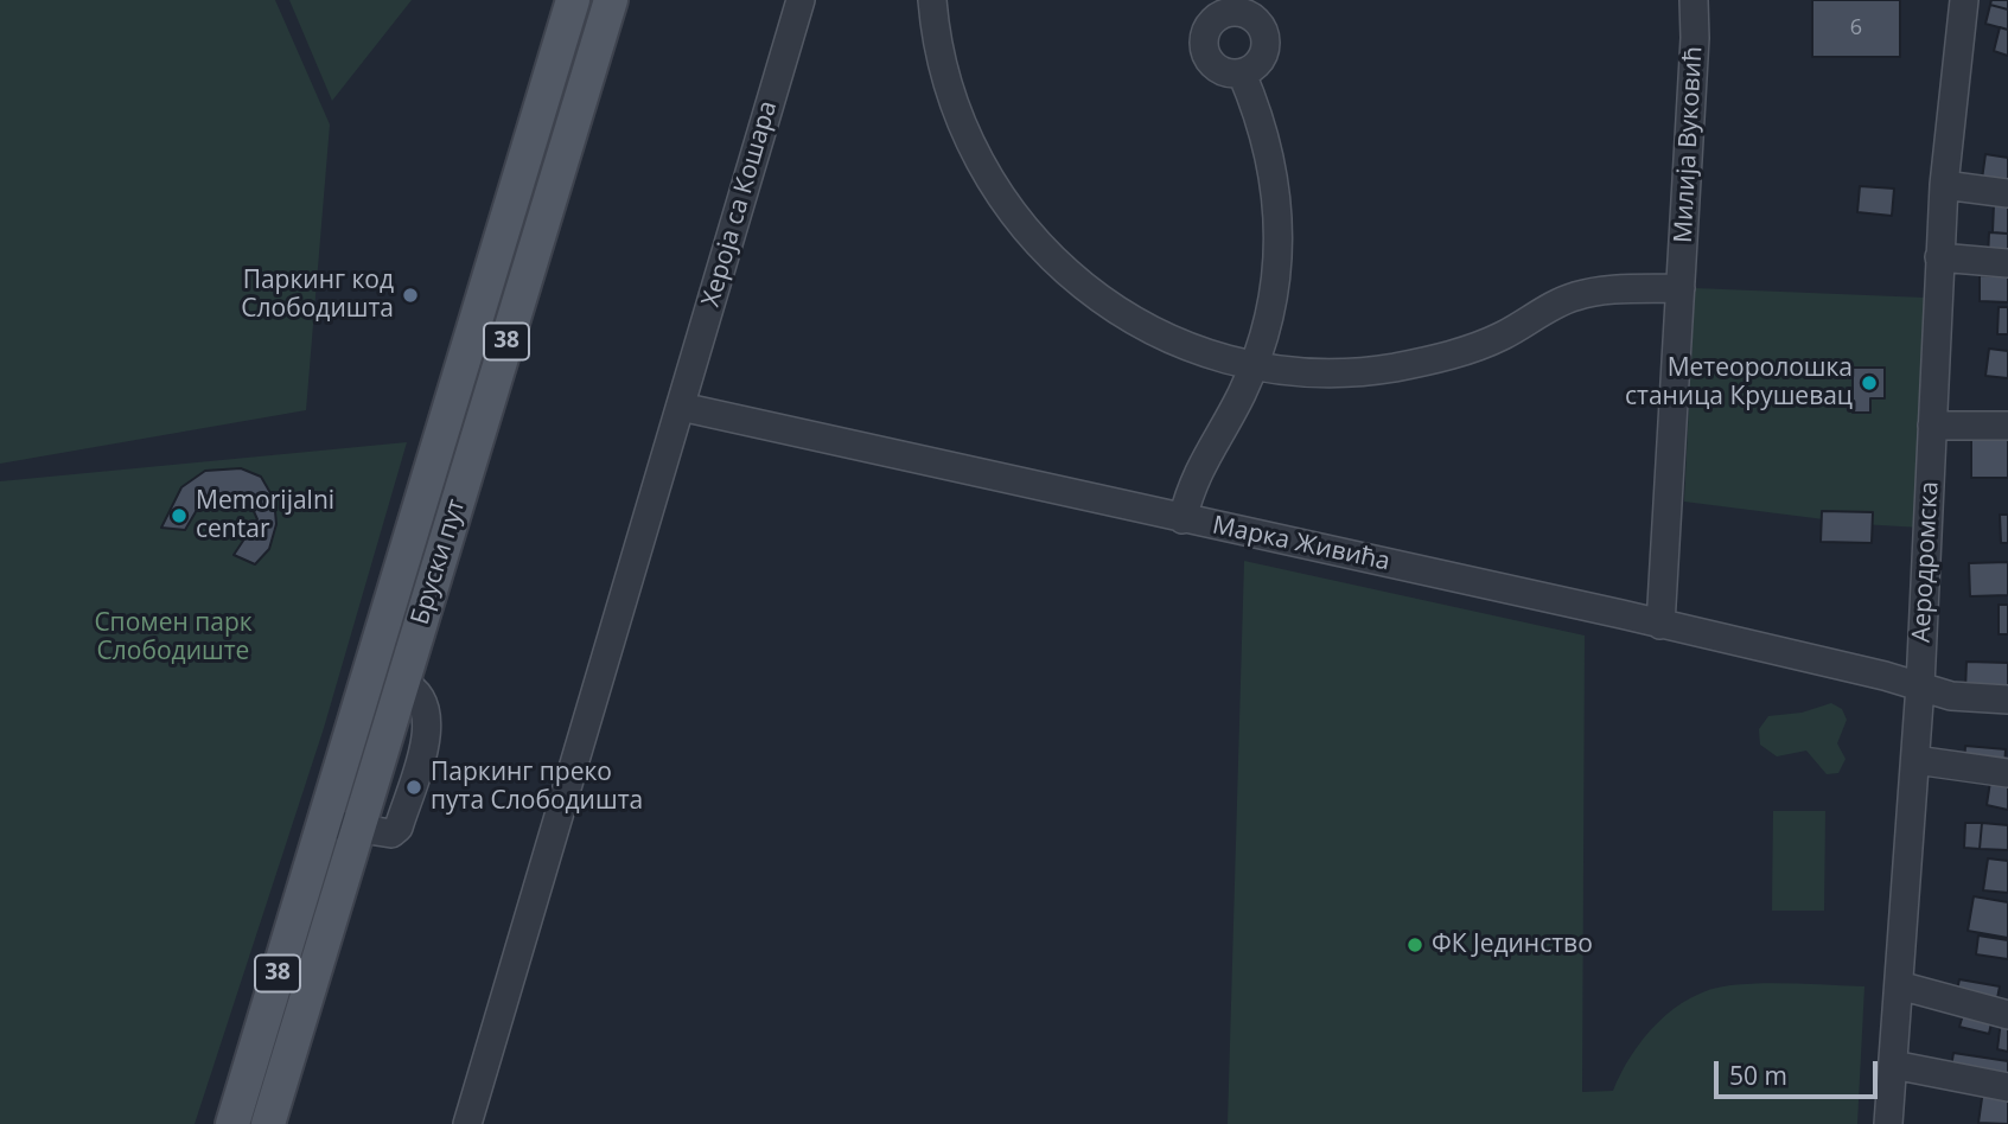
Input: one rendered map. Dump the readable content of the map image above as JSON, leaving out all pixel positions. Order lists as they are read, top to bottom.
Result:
{
  "streets": {
    "main road": ["38", "Бруски пут"],
    "street": [
      "Милија Вуковић",
      "Хероја са Кошара",
      "Марка Живића",
      "Аеродромска"
    ]
  },
  "crossings": [
    ["Милија Вуковић", "Марка Живића"],
    ["Хероја са Кошара", "Марка Живића"],
    ["Марка Живића", "Аеродромска"]
  ],
  "parks": ["Спомен парк Слободиште"],
  "places": [
    "Паркинг код Слободишта",
    "Метеоролошка станица Крушевац",
    "Memorijalni centar",
    "Паркинг преко пута Слободишта",
    "ФК Јединство"
  ],
  "house_numbers": ["6"],
  "scale_bar": "50 m"
}
